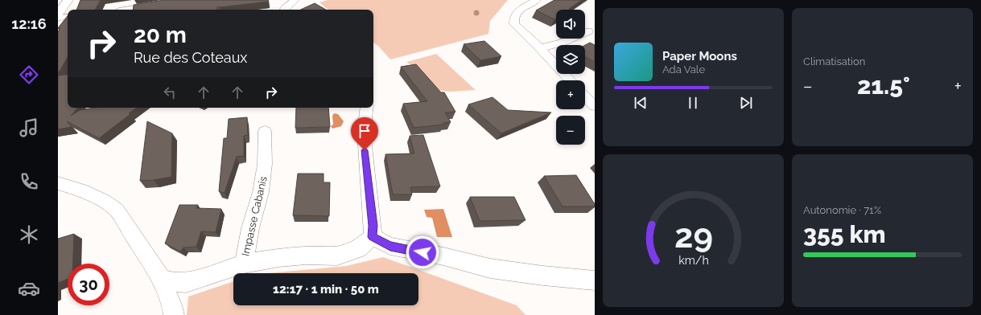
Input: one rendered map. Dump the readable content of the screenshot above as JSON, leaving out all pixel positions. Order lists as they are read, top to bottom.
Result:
{
  "streets": {
    "street": ["Impasse Cabanis"]
  },
  "page": {
    "tabs": "12:16",
    "tile": [
      "Climatisation",
      ["Autonomie · 71%", "355 km"]
    ],
    "map_buttons": ["+", "−"],
    "turn": ["20 m", "Rue des Coteaux"],
    "song": ["Paper Moons", "Ada Vale"],
    "heat": ["−", "21.5°", "+"],
    "limit": "30",
    "trip": "12:17 · 1 min · 50 m",
    "gauge": ["29", "km/h"]
  }
}
